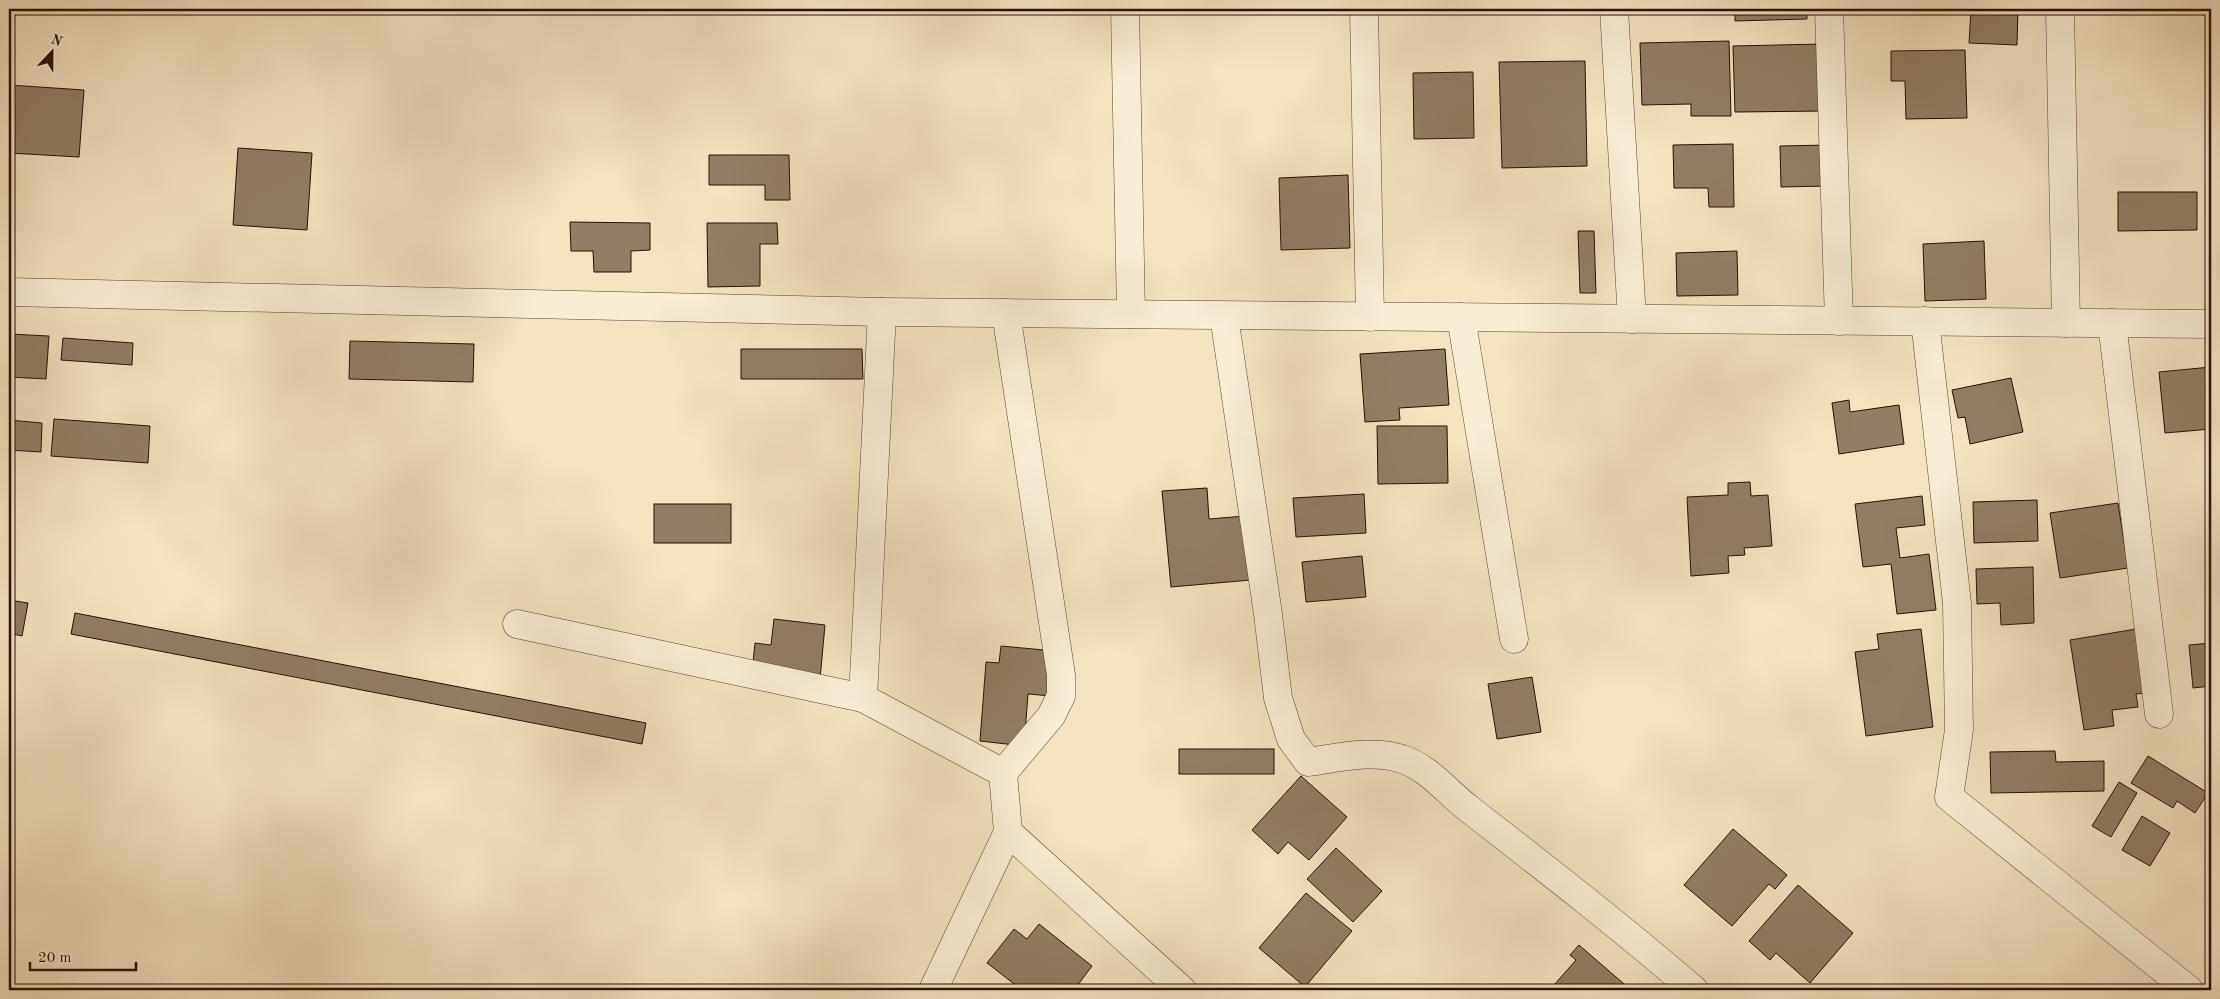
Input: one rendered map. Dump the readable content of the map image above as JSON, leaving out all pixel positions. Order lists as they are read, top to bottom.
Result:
{
  "scale_bar": "20 m",
  "north": "top"
}
